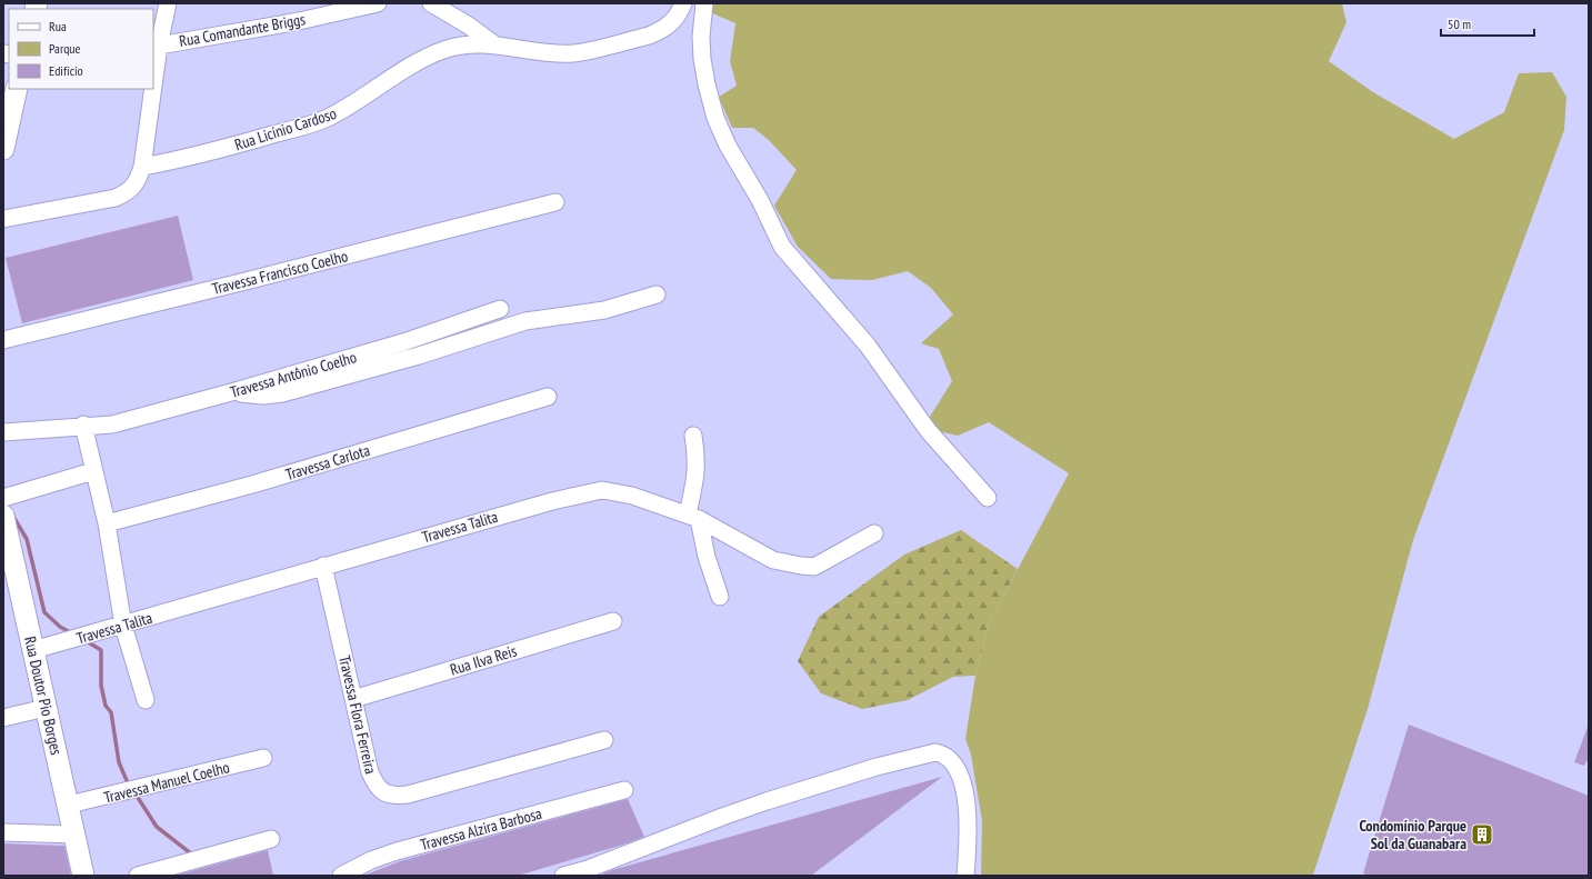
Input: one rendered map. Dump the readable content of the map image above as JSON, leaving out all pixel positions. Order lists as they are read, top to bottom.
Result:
{
  "streets": {
    "main road": ["Rua Doutor Pio Borges"],
    "street": [
      "Rua Comandante Briggs",
      "Rua Licínio Cardoso",
      "Travessa Francisco Coelho",
      "Travessa Antônio Coelho",
      "Travessa Carlota",
      "Travessa Talita",
      "Rua Ilva Reis",
      "Travessa Flora Ferreira",
      "Travessa Manuel Coelho",
      "Travessa Alzira Barbosa"
    ]
  },
  "crossings": [
    ["Travessa Talita", "Rua Doutor Pio Borges"],
    ["Travessa Talita", "Travessa Flora Ferreira"],
    ["Rua Ilva Reis", "Travessa Flora Ferreira"],
    ["Rua Doutor Pio Borges", "Travessa Manuel Coelho"]
  ],
  "places": {
    "building": ["Condomínio Parque Sol da Guanabara"]
  },
  "legend": ["Rua", "Parque", "Edifício"],
  "scale_bar": "50 m"
}
